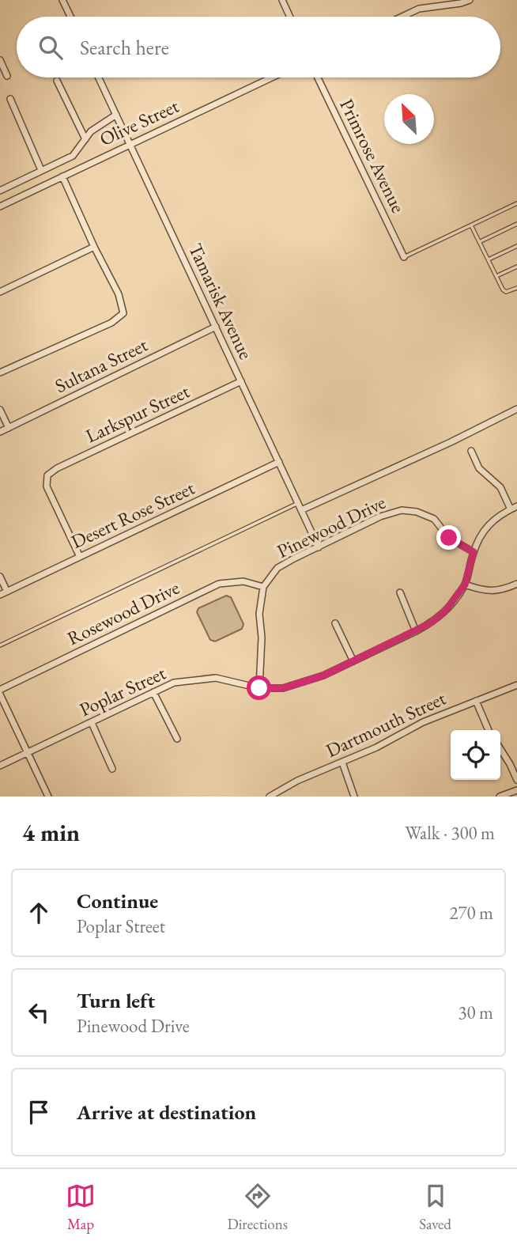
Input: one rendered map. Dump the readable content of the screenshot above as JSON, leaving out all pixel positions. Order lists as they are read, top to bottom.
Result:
{
  "streets": {
    "street": [
      "Olive Street",
      "Primrose Avenue",
      "Tamarisk Avenue",
      "Sultana Street",
      "Larkspur Street",
      "Desert Rose Street",
      "Pinewood Drive",
      "Rosewood Drive",
      "Poplar Street",
      "Dartmouth Street"
    ]
  },
  "crossings": [
    ["Olive Street", "Tamarisk Avenue"],
    ["Tamarisk Avenue", "Sultana Street"],
    ["Tamarisk Avenue", "Larkspur Street"],
    ["Tamarisk Avenue", "Desert Rose Street"],
    ["Tamarisk Avenue", "Pinewood Drive"],
    ["Larkspur Street", "Desert Rose Street"],
    ["Pinewood Drive", "Rosewood Drive"],
    ["Pinewood Drive", "Poplar Street"]
  ],
  "north": "top left",
  "page": {
    "search": "Search here",
    "heading": ["4 min", "Walk · 300 m"],
    "list": [
      ["Continue", "Poplar Street", "270 m"],
      ["Turn left", "Pinewood Drive", "30 m"],
      "Arrive at destination"
    ],
    "nav": ["Map", "Directions", "Saved"]
  }
}
